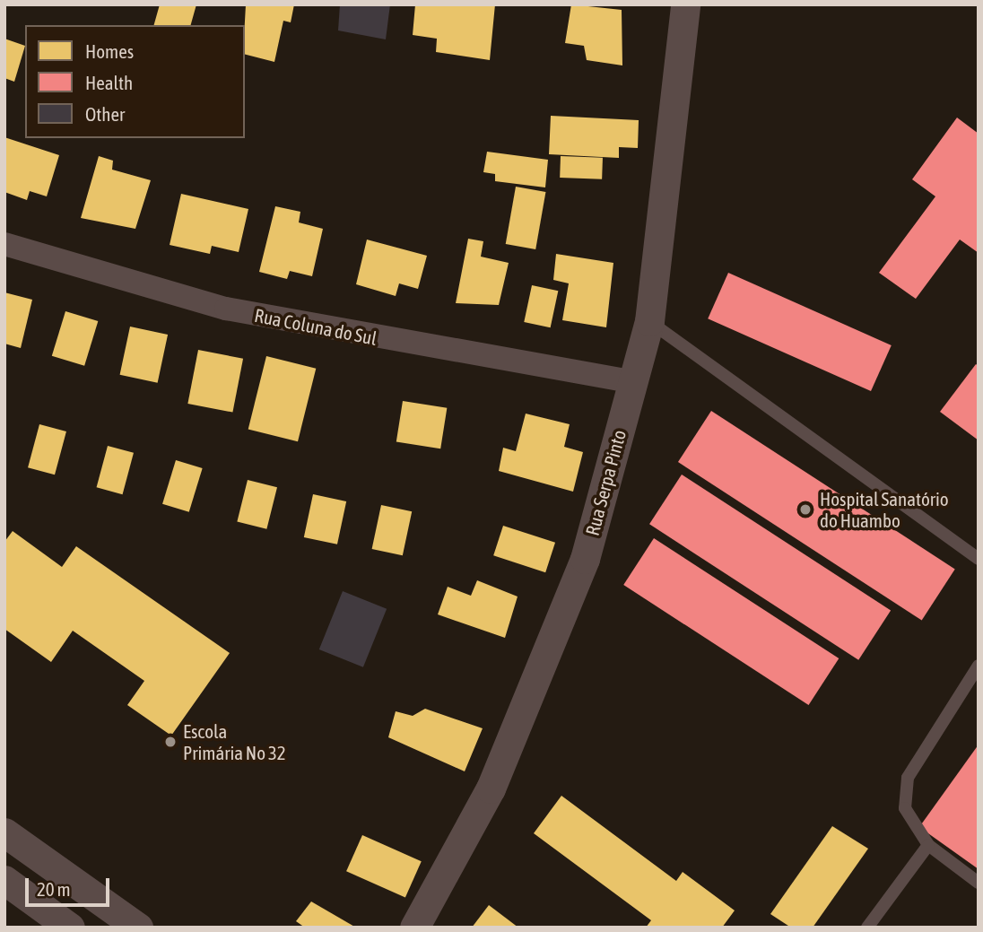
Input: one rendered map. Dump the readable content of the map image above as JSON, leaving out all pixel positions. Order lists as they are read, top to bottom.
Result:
{
  "streets": {
    "street": ["Rua Coluna do Sul", "Rua Serpa Pinto"]
  },
  "crossings": [
    ["Rua Coluna do Sul", "Rua Serpa Pinto"]
  ],
  "places": ["Hospital Sanatório do Huambo", "Escola Primária No 32"],
  "legend": ["Homes", "Health", "Other"],
  "scale_bar": "20 m"
}
